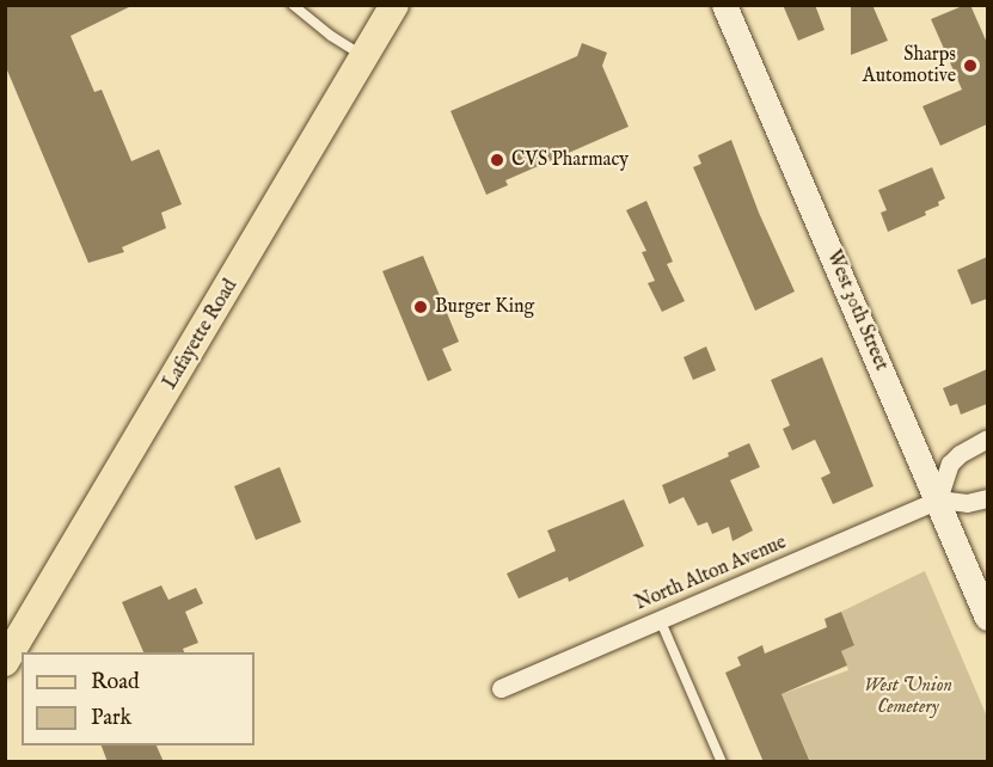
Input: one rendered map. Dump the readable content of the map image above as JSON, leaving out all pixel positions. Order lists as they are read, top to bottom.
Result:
{
  "streets": {
    "main road": ["West 30th Street", "Lafayette Road"],
    "street": ["North Alton Avenue"]
  },
  "crossings": [
    ["West 30th Street", "North Alton Avenue"]
  ],
  "parks": ["West Union Cemetery"],
  "places": ["Sharps Automotive", "CVS Pharmacy", "Burger King"],
  "legend": ["Road", "Park"]
}
